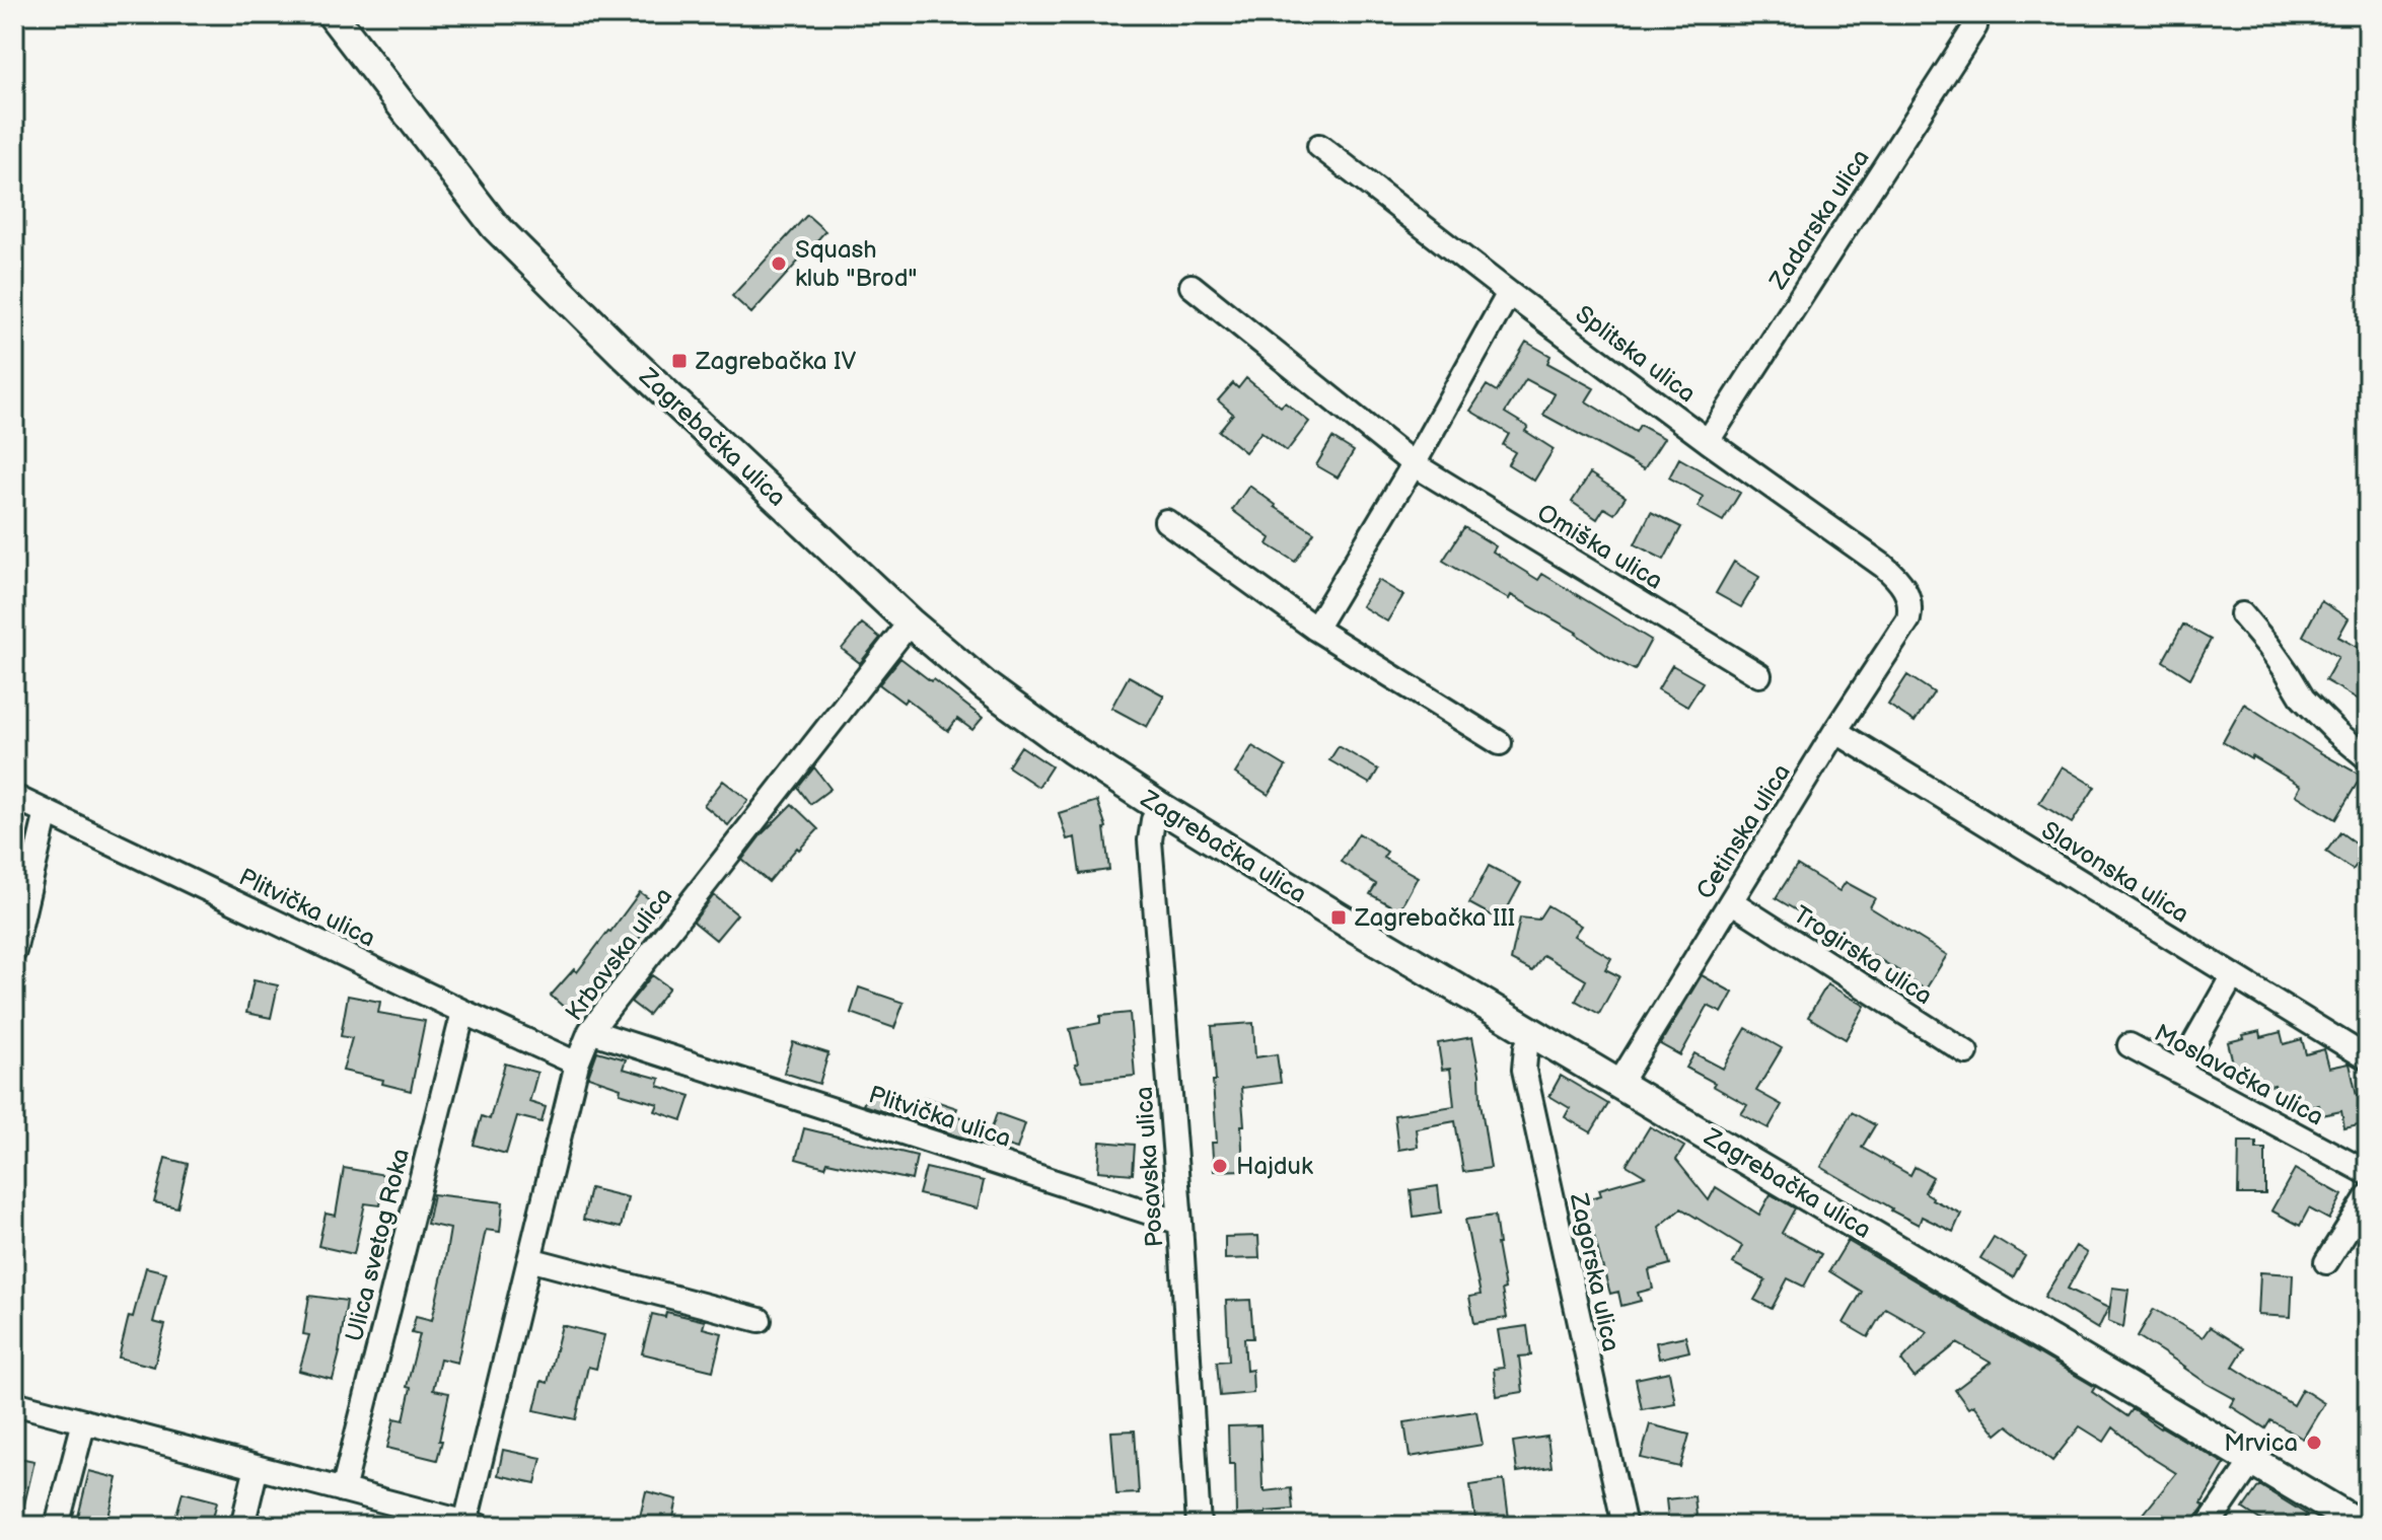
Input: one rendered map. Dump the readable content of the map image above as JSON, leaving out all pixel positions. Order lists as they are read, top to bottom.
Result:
{
  "streets": {
    "main road": ["Zagrebačka ulica"],
    "street": [
      "Zadarska ulica",
      "Splitska ulica",
      "Omiška ulica",
      "Cetinska ulica",
      "Slavonska ulica",
      "Plitvička ulica",
      "Krbavska ulica",
      "Trogirska ulica",
      "Moslavačka ulica",
      "Posavska ulica",
      "Ulica svetog Roka",
      "Zagorska ulica"
    ]
  },
  "crossings": [
    ["Zadarska ulica", "Splitska ulica"],
    ["Splitska ulica", "Cetinska ulica"],
    ["Zagrebačka ulica", "Cetinska ulica"],
    ["Zagrebačka ulica", "Krbavska ulica"],
    ["Zagrebačka ulica", "Posavska ulica"],
    ["Zagrebačka ulica", "Zagorska ulica"],
    ["Cetinska ulica", "Slavonska ulica"],
    ["Cetinska ulica", "Trogirska ulica"],
    ["Plitvička ulica", "Krbavska ulica"],
    ["Plitvička ulica", "Posavska ulica"],
    ["Plitvička ulica", "Ulica svetog Roka"]
  ],
  "places": {
    "other": ["Squash klub \"Brod\"", "Hajduk", "Mrvica"],
    "transit": ["Zagrebačka IV", "Zagrebačka III"]
  }
}
